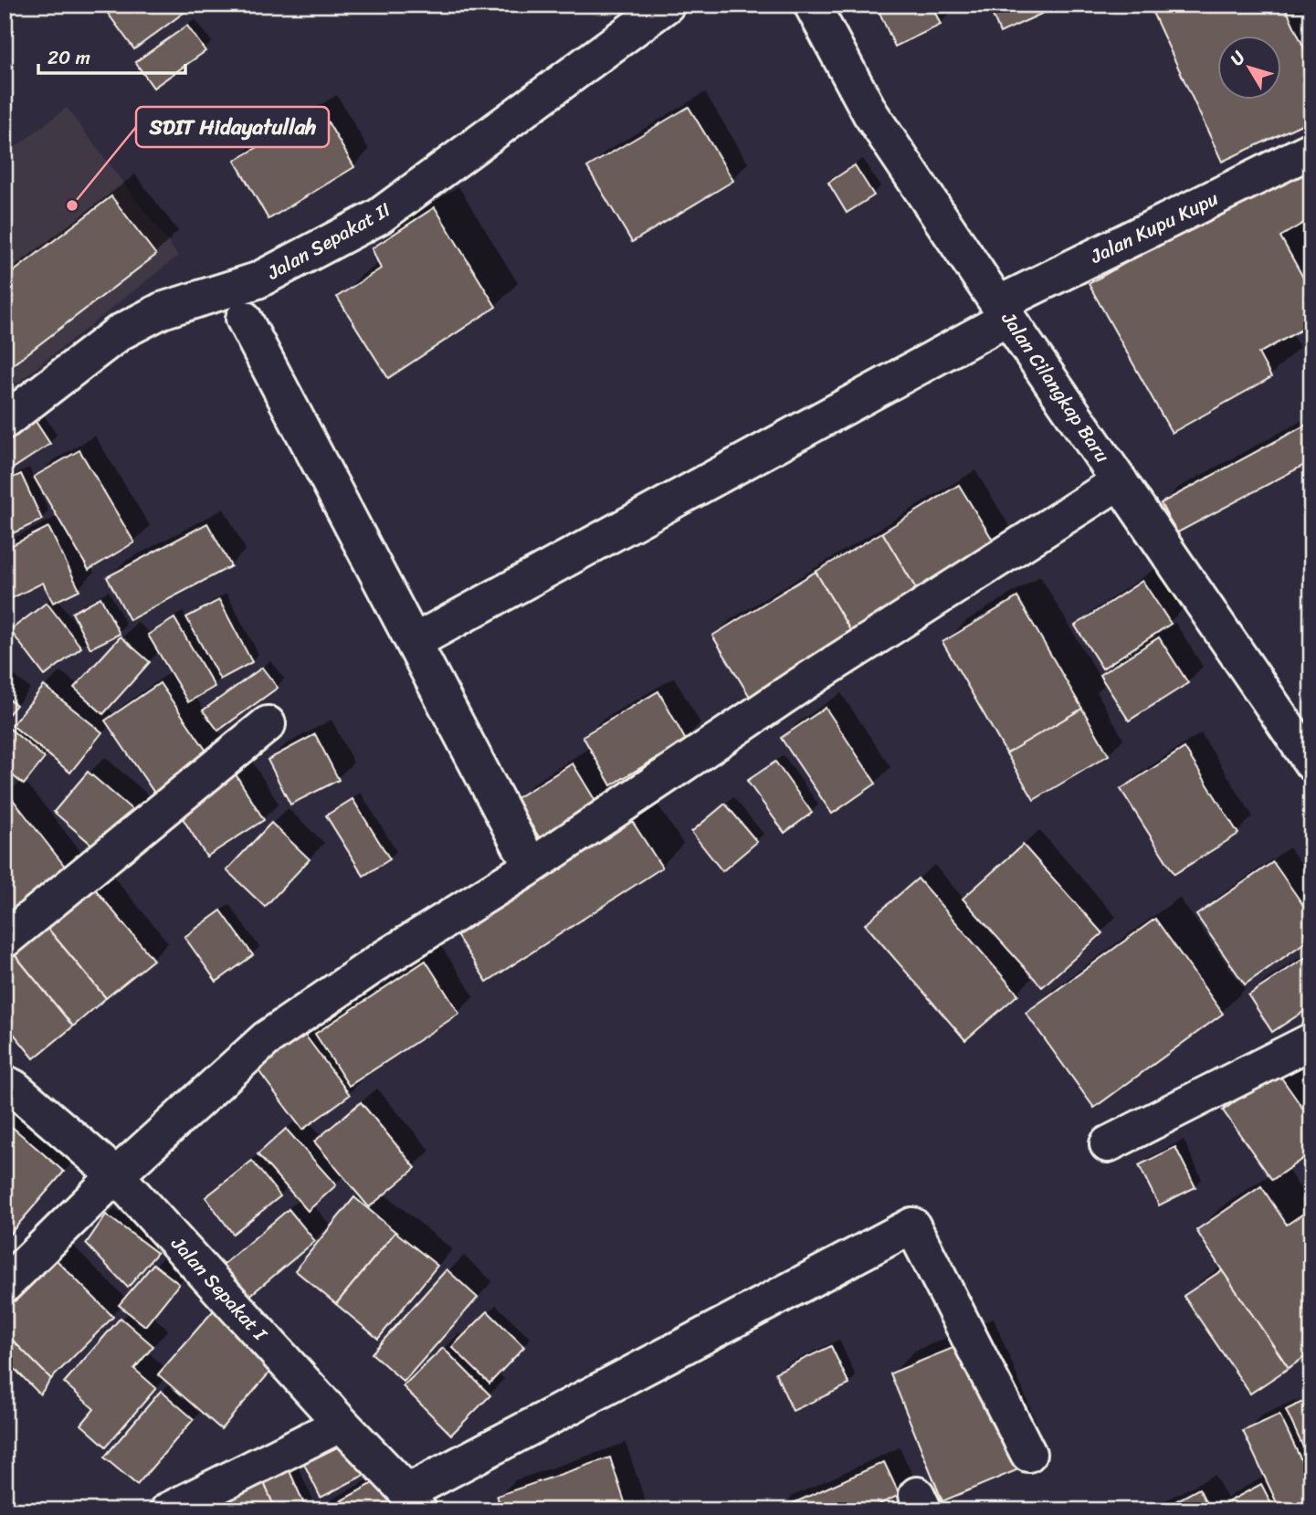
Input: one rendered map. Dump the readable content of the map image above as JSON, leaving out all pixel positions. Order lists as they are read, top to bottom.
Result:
{
  "streets": {
    "street": [
      "Jalan Kupu Kupu",
      "Jalan Sepakat II",
      "Jalan Cilangkap Baru",
      "Jalan Sepakat I"
    ]
  },
  "crossings": [
    ["Jalan Kupu Kupu", "Jalan Cilangkap Baru"]
  ],
  "places": ["SDIT Hidayatullah"],
  "scale_bar": "20 m",
  "north": "top left"
}
